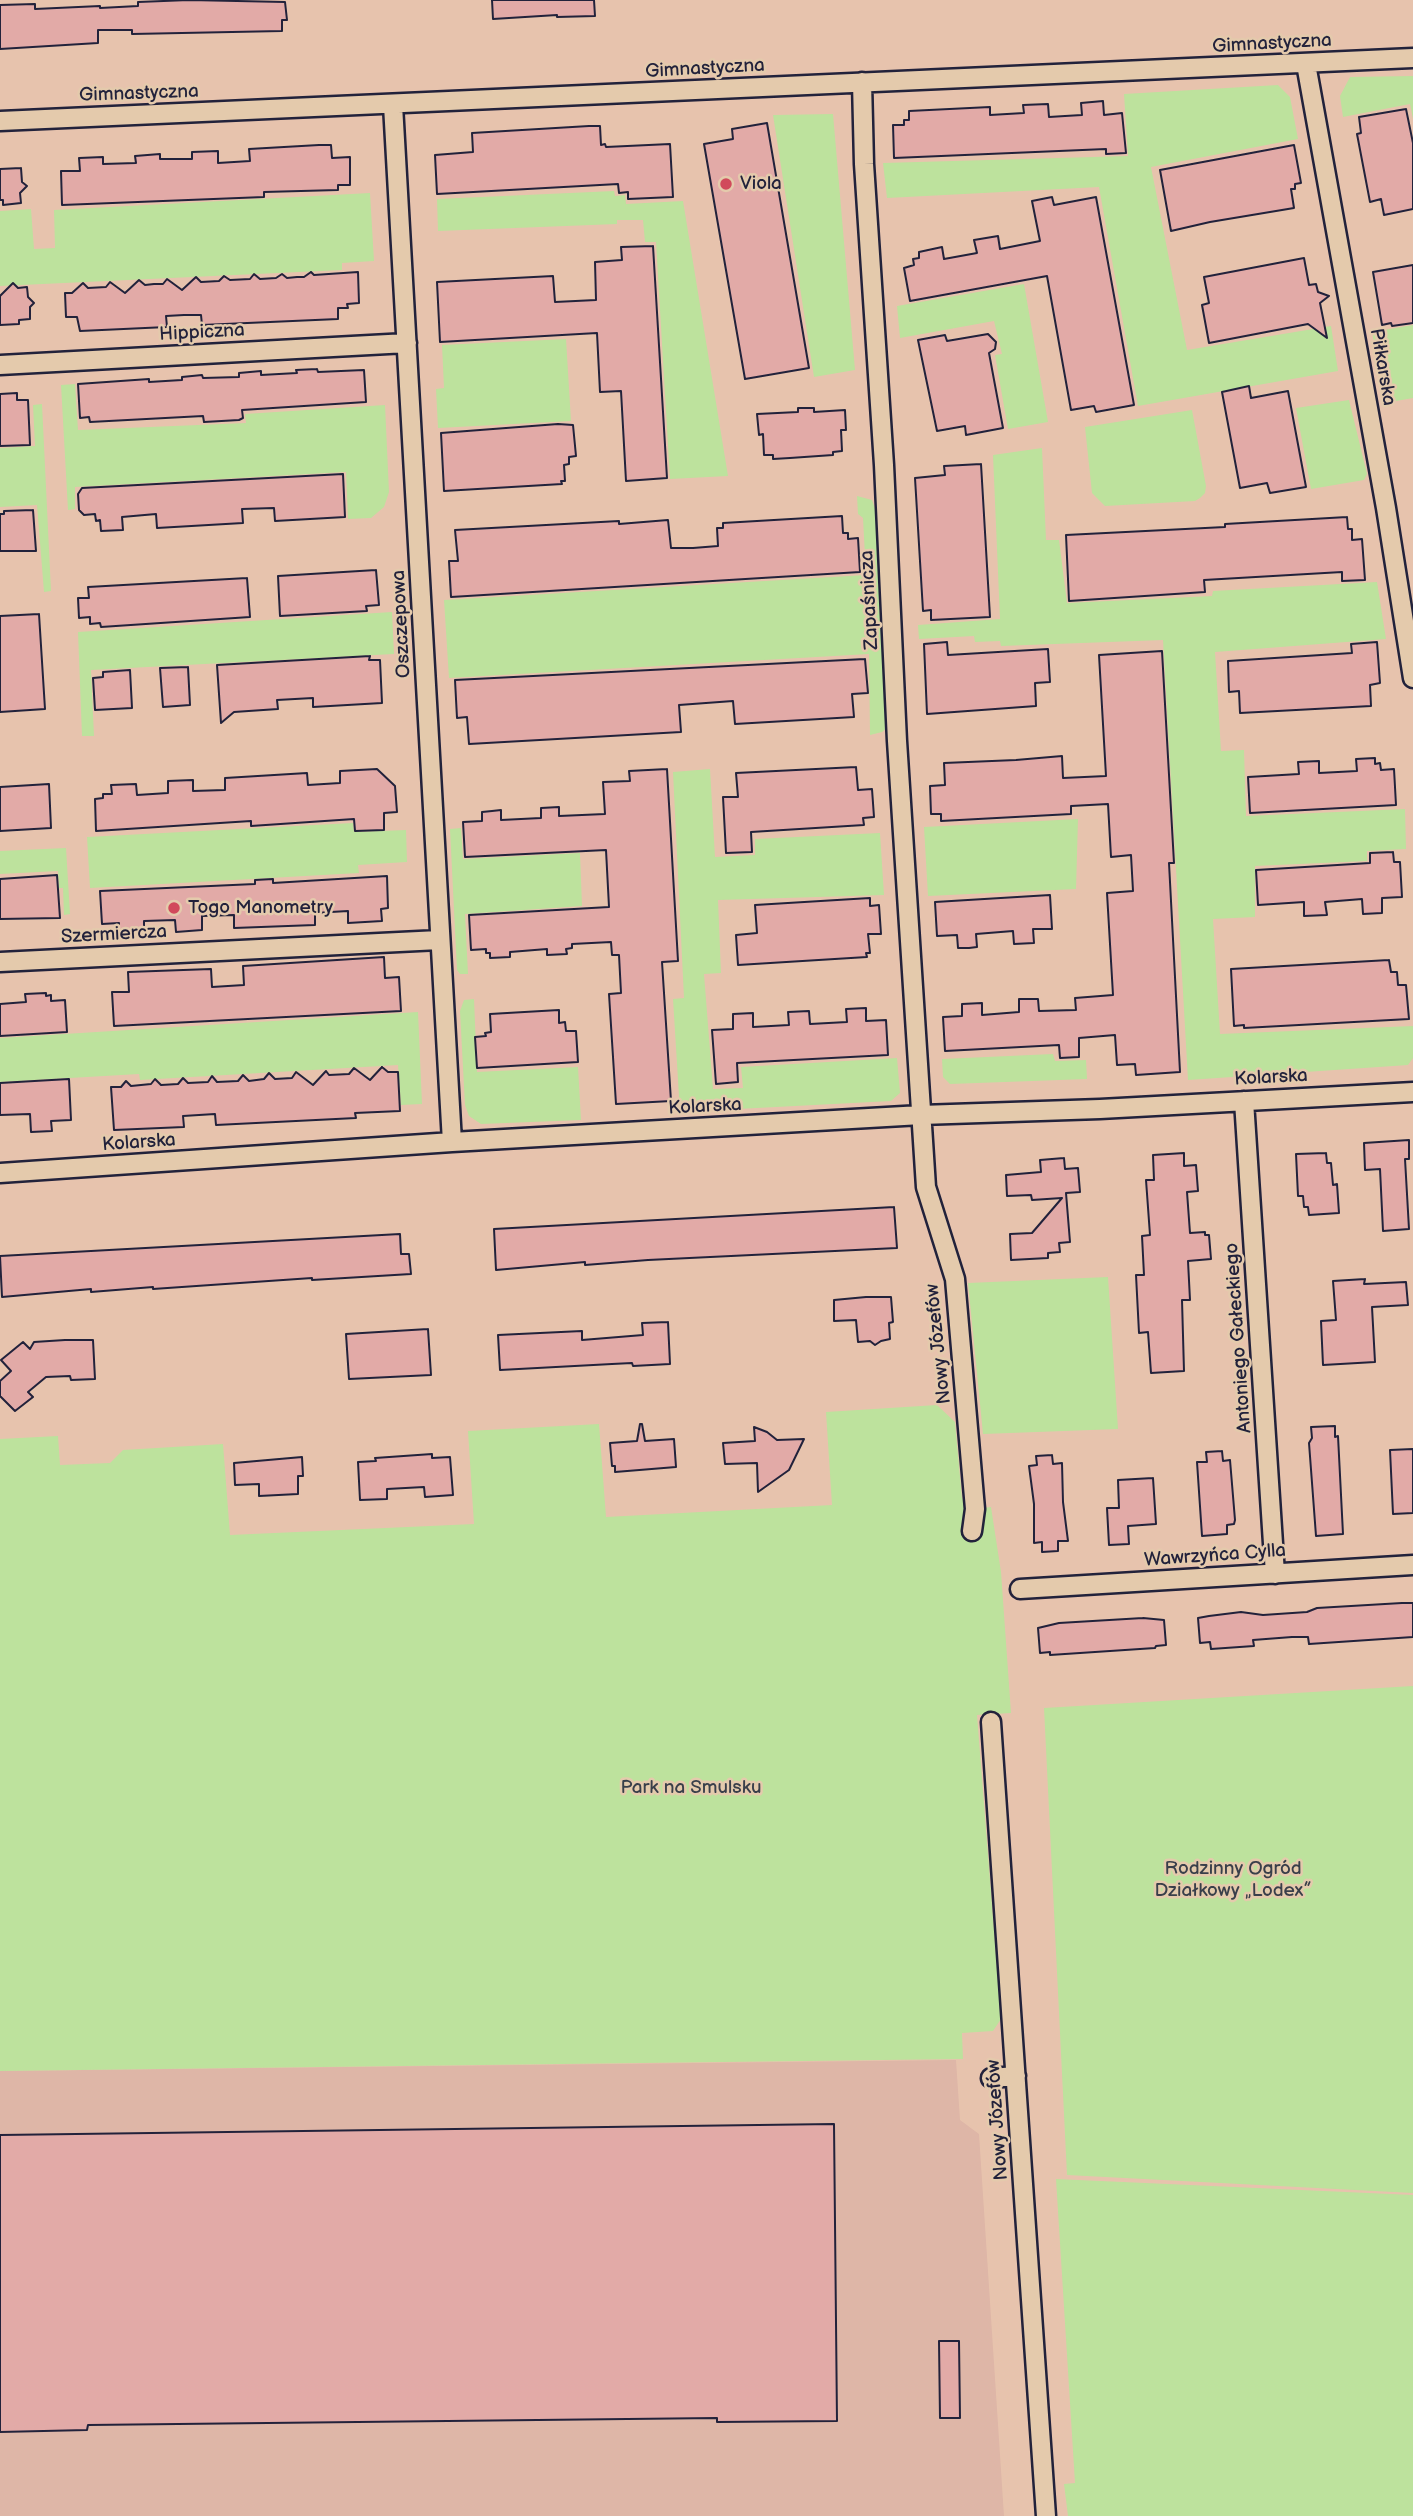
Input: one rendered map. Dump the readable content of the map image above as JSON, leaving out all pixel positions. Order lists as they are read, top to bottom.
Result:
{
  "streets": {
    "street": [
      "Gimnastyczna",
      "Hippiczna",
      "Piłkarska",
      "Zapaśnicza",
      "Oszczepowa",
      "Szermiercza",
      "Kolarska",
      "Antoniego Gałeckiego",
      "Nowy Józefów",
      "Wawrzyńca Cylla"
    ]
  },
  "crossings": [
    ["Gimnastyczna", "Piłkarska"],
    ["Gimnastyczna", "Zapaśnicza"],
    ["Gimnastyczna", "Oszczepowa"],
    ["Hippiczna", "Oszczepowa"],
    ["Zapaśnicza", "Kolarska"],
    ["Zapaśnicza", "Nowy Józefów"],
    ["Oszczepowa", "Szermiercza"],
    ["Oszczepowa", "Kolarska"],
    ["Kolarska", "Antoniego Gałeckiego"],
    ["Kolarska", "Nowy Józefów"],
    ["Antoniego Gałeckiego", "Wawrzyńca Cylla"]
  ],
  "parks": ["Park na Smulsku", "Rodzinny Ogród Działkowy „Lodex”"],
  "places": ["Viola", "Togo Manometry"]
}
